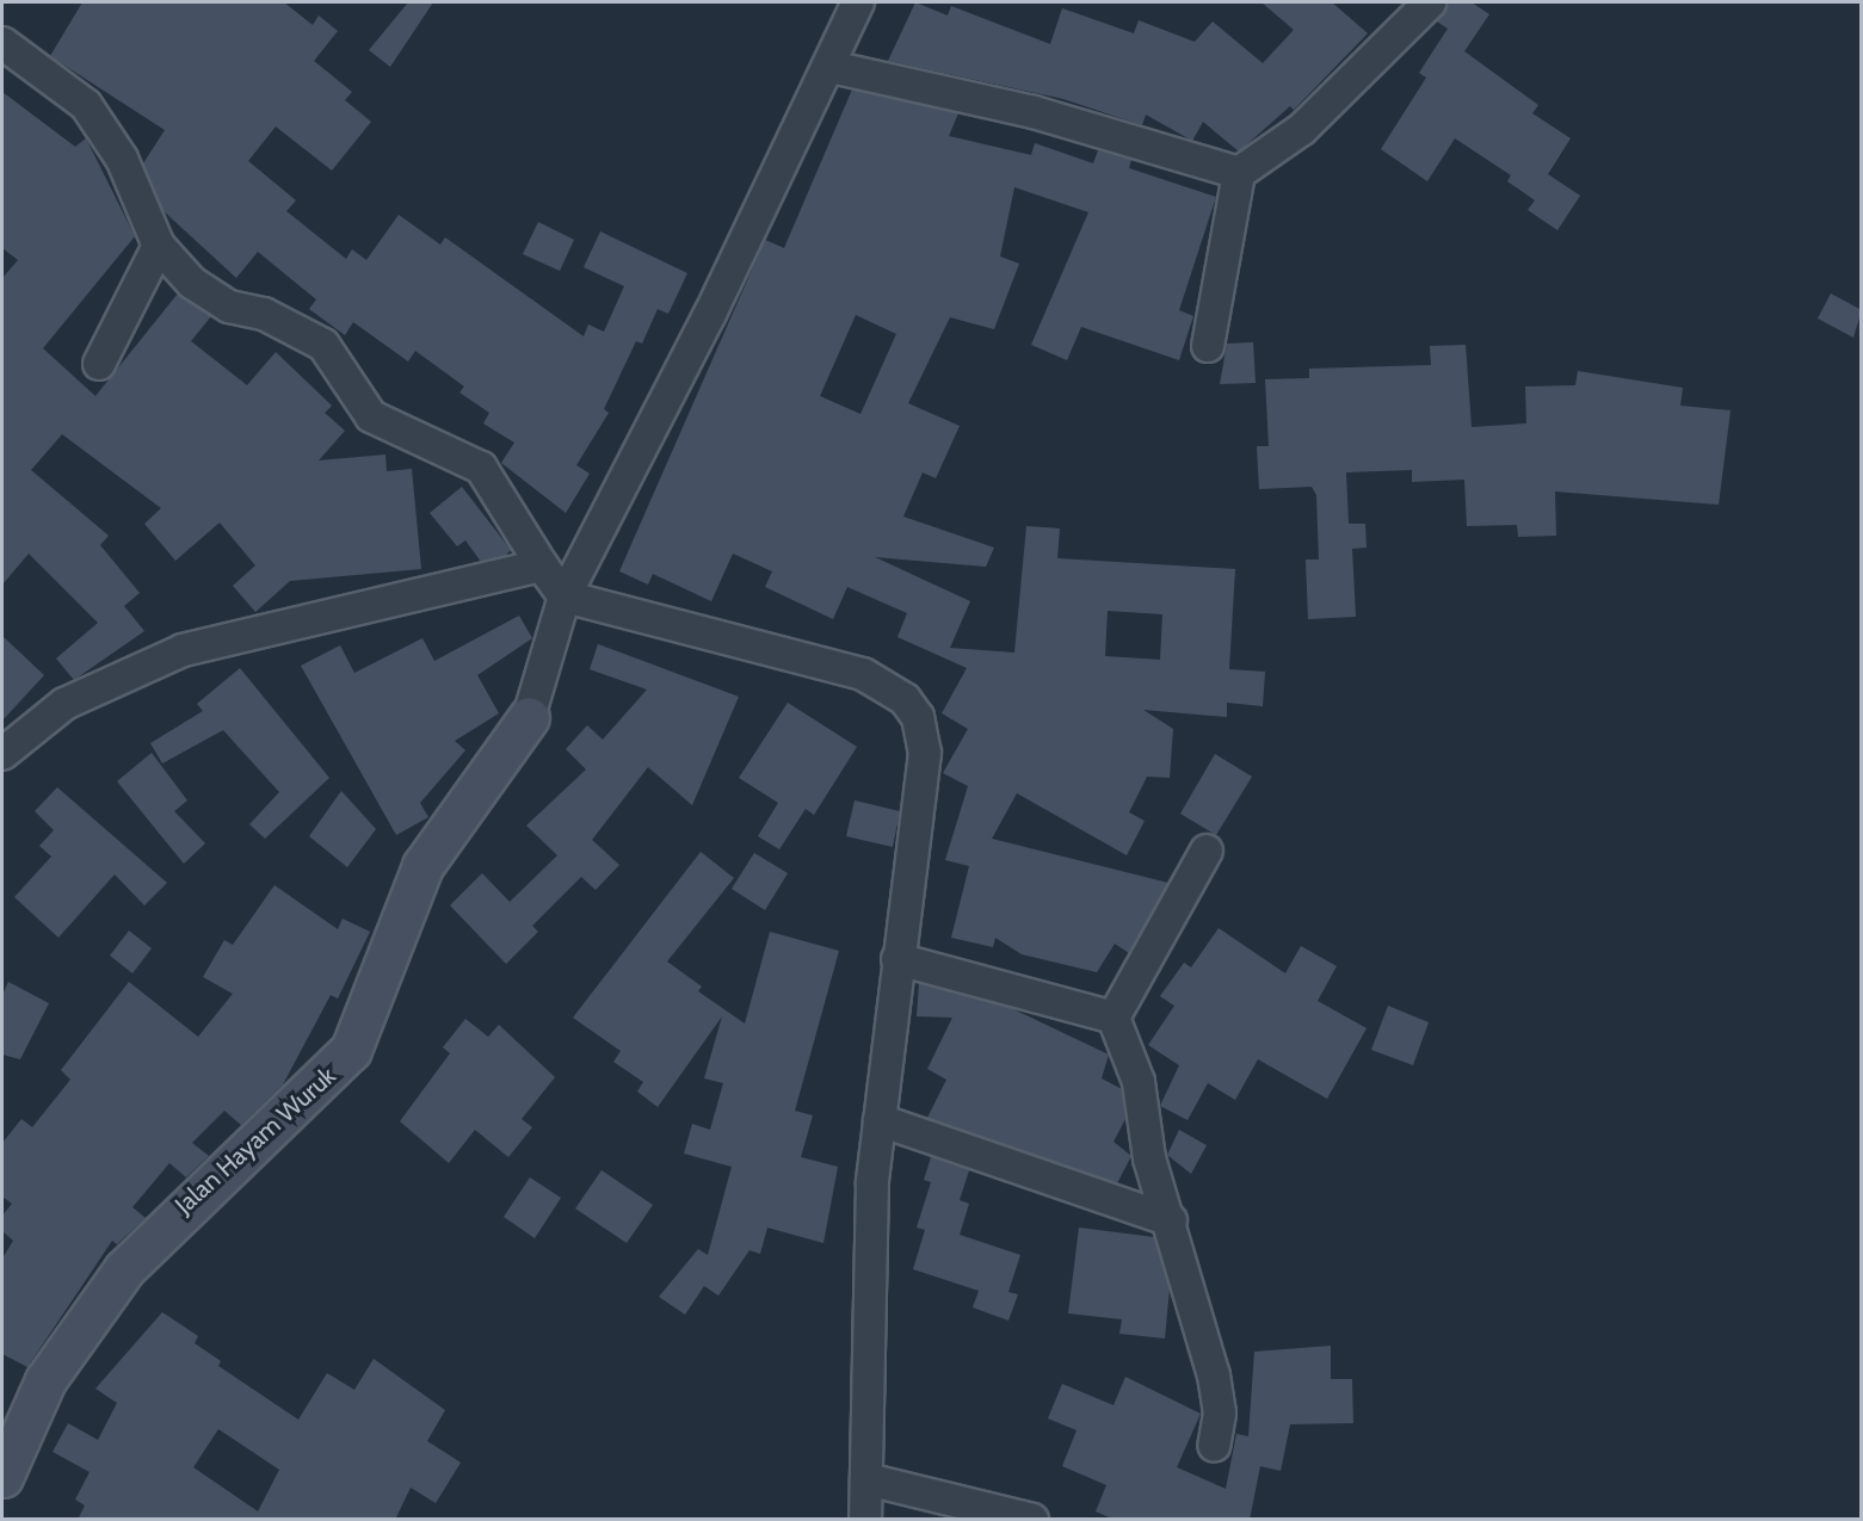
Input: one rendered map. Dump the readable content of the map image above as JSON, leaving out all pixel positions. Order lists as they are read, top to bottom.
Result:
{
  "streets": {
    "street": ["Jalan Hayam Wuruk"]
  }
}
